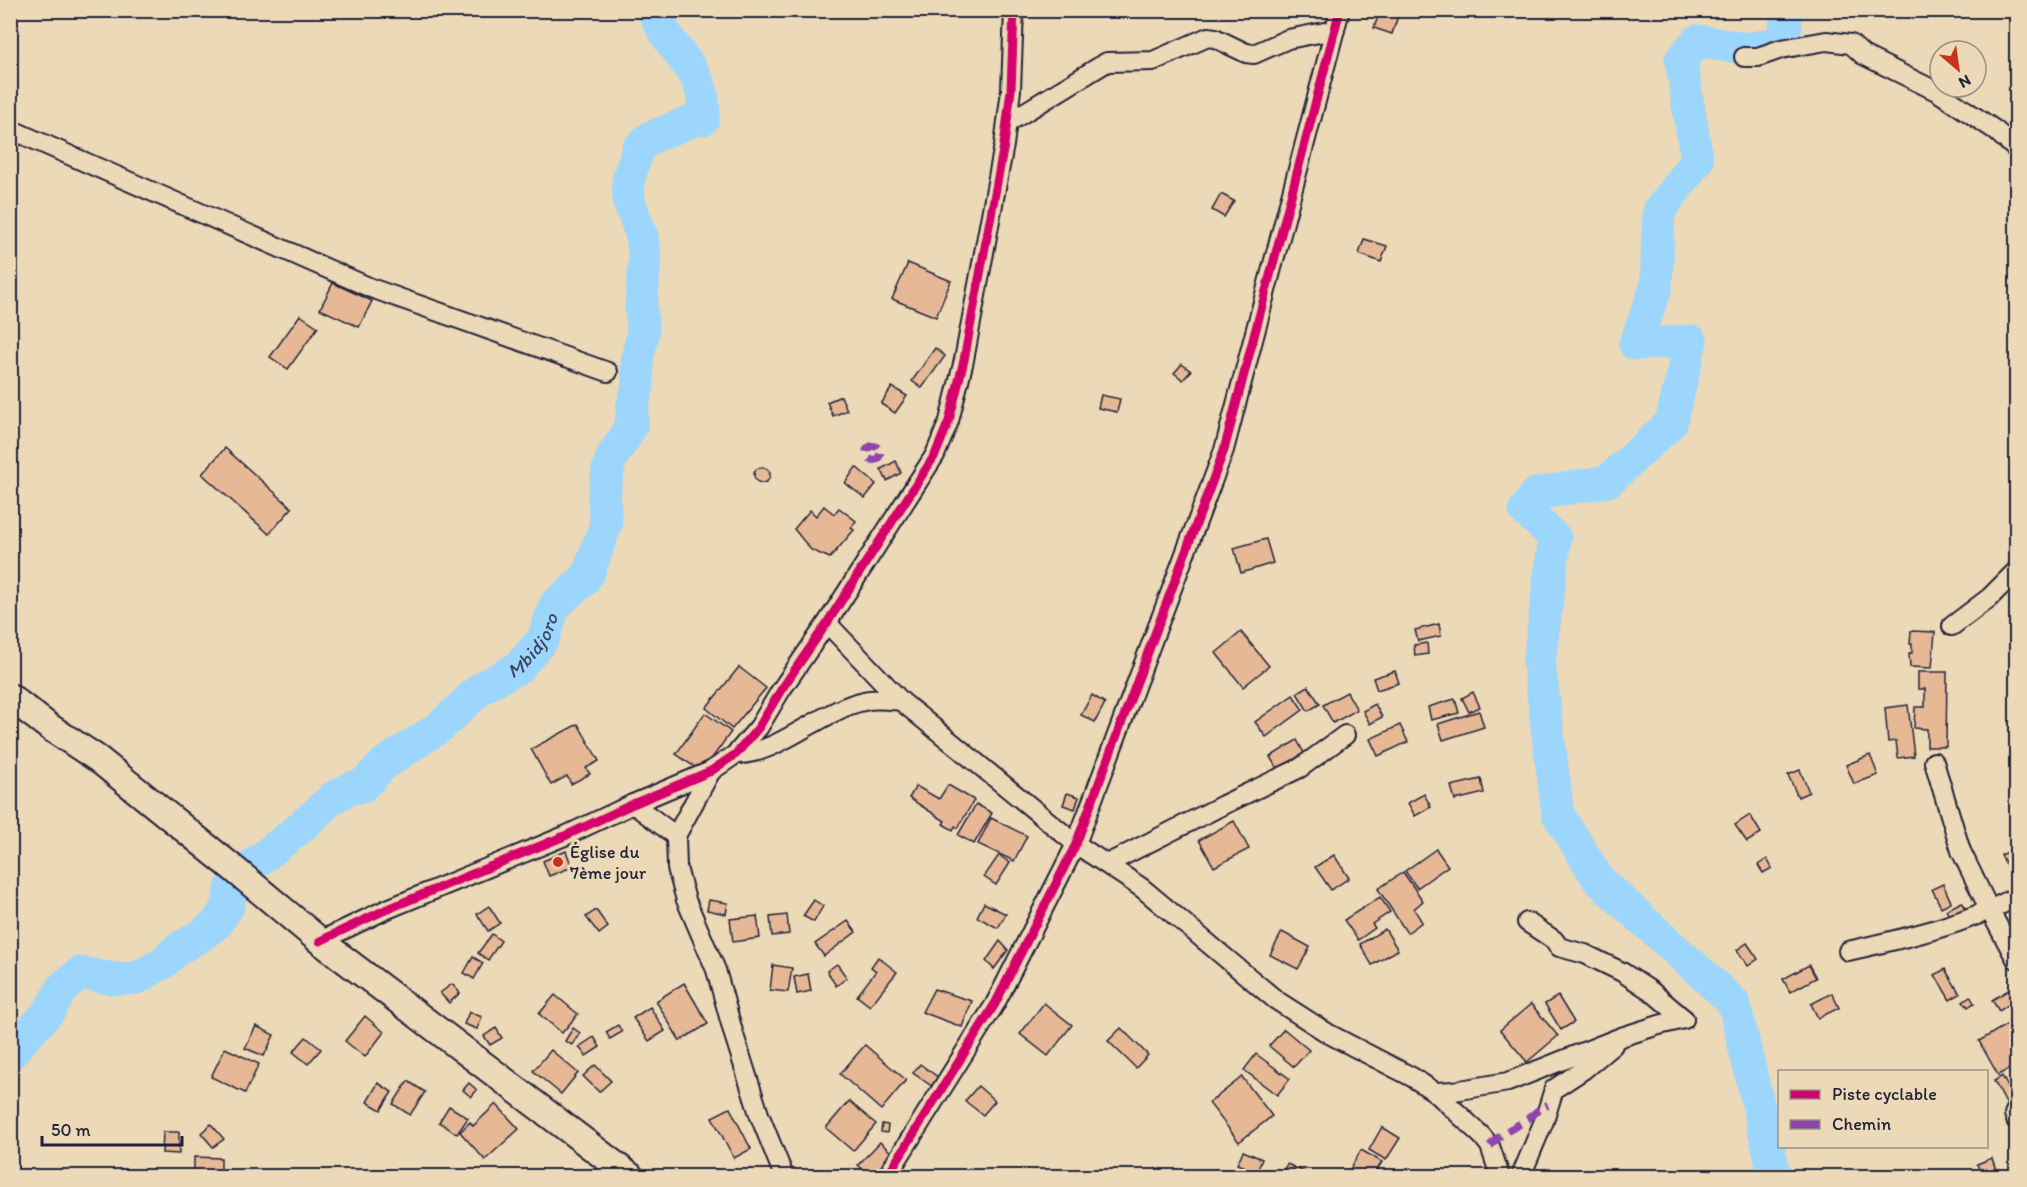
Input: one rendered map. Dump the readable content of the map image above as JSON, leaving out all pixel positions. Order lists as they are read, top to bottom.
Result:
{
  "water": ["Mbidjoro"],
  "places": ["Église du 7ème jour"],
  "legend": ["Piste cyclable", "Chemin"],
  "scale_bar": "50 m",
  "north": "bottom right"
}
